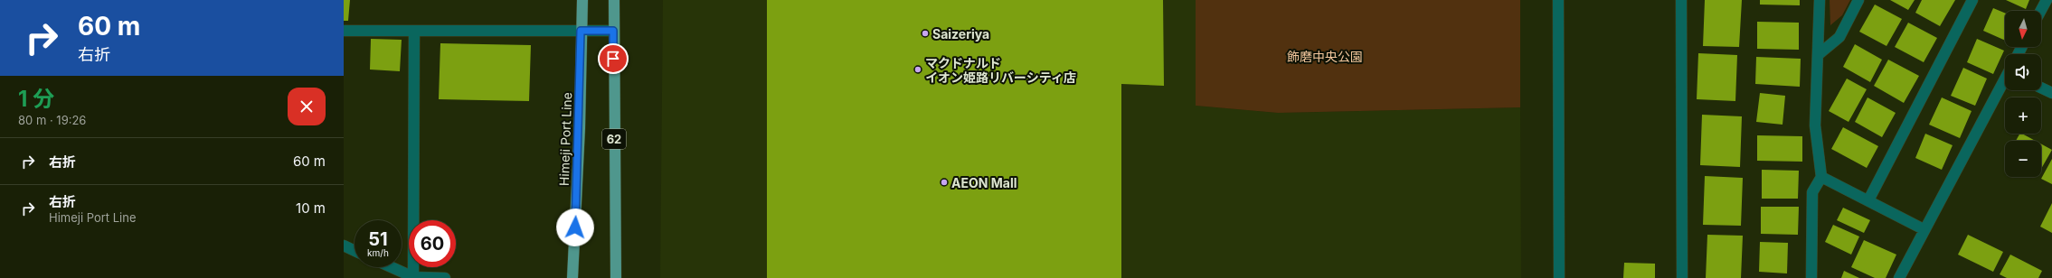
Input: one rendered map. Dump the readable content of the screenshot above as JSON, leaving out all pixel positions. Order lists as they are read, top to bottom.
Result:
{
  "streets": {
    "main road": ["Himeji Port Line", "62"]
  },
  "parks": ["飾磨中央公園"],
  "places": ["Saizeriya", "マクドナルド イオン姫路リバーシティ店", "AEON Mall"],
  "north": "bottom",
  "page": {
    "turn": ["60 m", "右折"],
    "map_buttons": ["+", "−"],
    "heading": ["1 分", "80 m · 19:26"],
    "list": [
      {
        "name": "右折",
        "value": "60 m"
      },
      {
        "name": "右折",
        "note": "Himeji Port Line",
        "value": "10 m"
      }
    ],
    "speed": "51 km/h",
    "limit": "60"
  }
}
